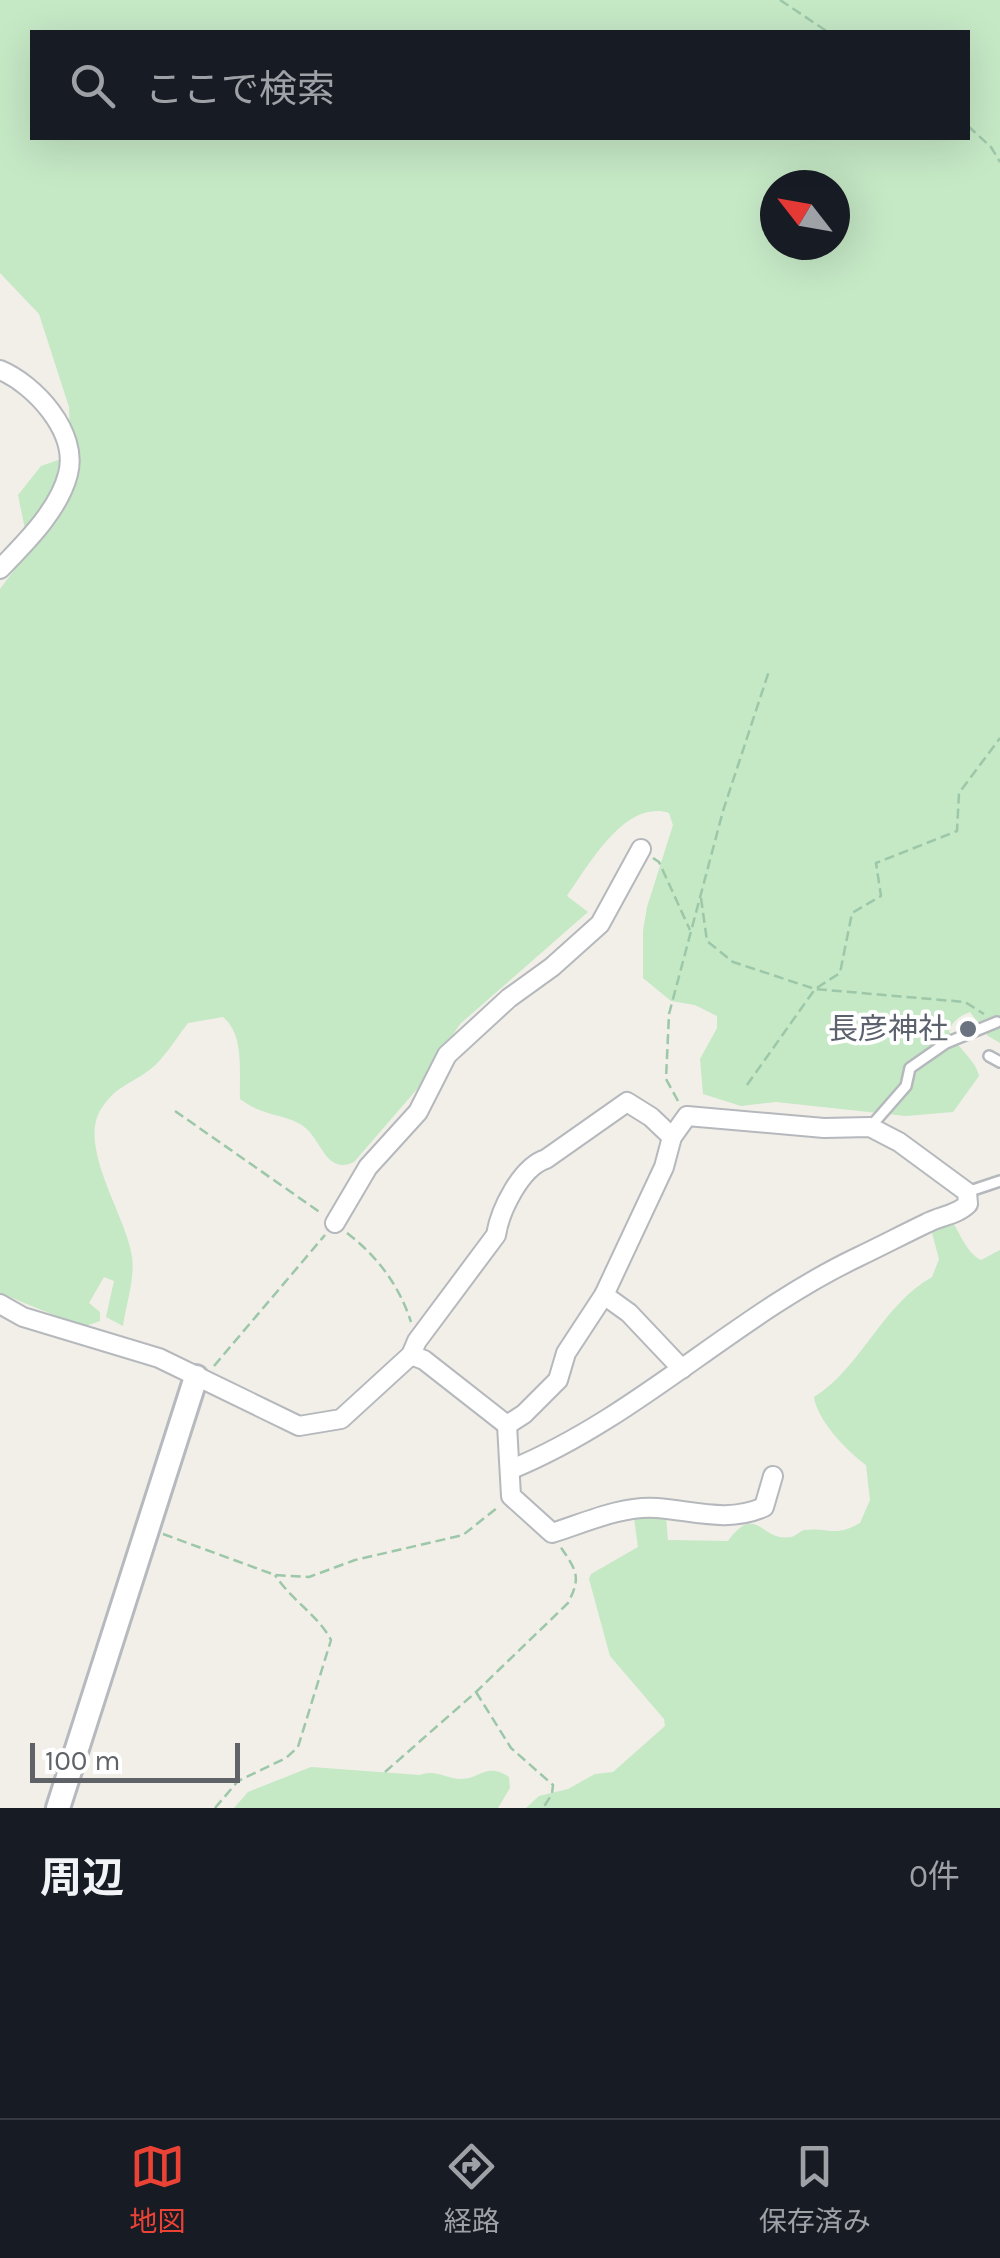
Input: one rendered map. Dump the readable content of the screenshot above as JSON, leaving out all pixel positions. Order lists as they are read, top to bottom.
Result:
{
  "places": ["長彦神社"],
  "scale_bar": "100 m",
  "north": "top left",
  "page": {
    "search": "ここで検索",
    "scale": "100 m",
    "heading": ["周辺", "0件"],
    "nav": ["地図", "経路", "保存済み"]
  }
}
